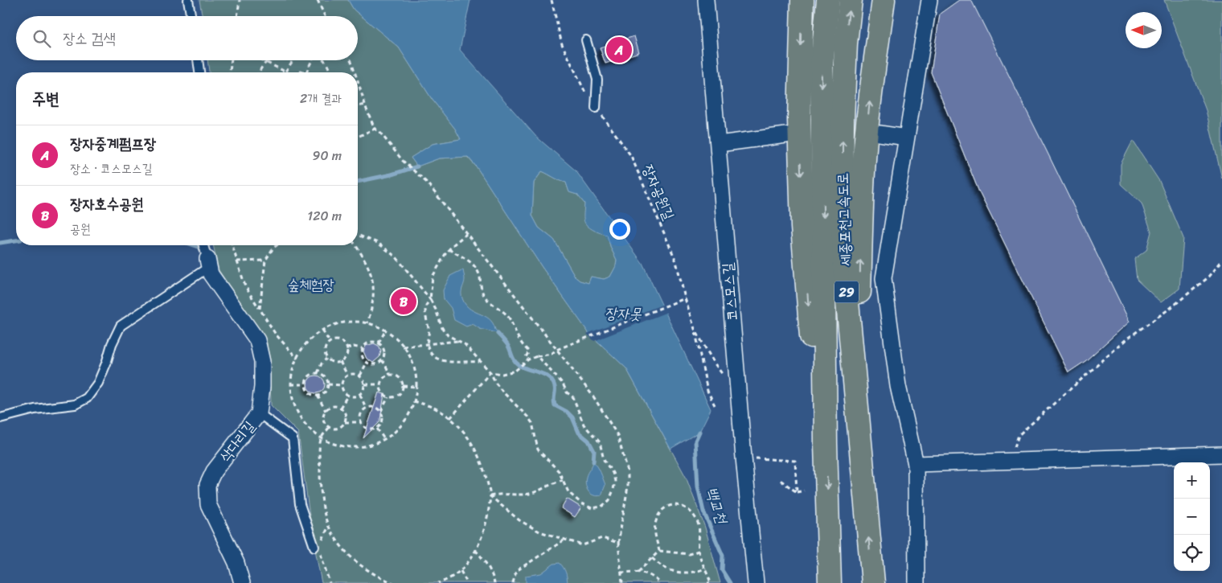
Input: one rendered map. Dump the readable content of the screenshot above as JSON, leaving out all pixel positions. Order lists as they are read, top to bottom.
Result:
{
  "streets": {
    "highway": ["세종포천고속도로", "29"],
    "street": ["코스모스길", "삭다리길"],
    "path": ["장자공원길"]
  },
  "crossings": [
    ["장자공원길", "코스모스길"]
  ],
  "water": ["장자못", "백교천"],
  "parks": ["숲체험장"],
  "north": "left",
  "page": {
    "search": "장소 검색",
    "pins": ["A", "B"],
    "heading": ["주변", "2개 결과"],
    "list": [
      {
        "mark": "A",
        "name": "장자중계펌프장",
        "note": "장소 · 코스모스길",
        "value": "90 m"
      },
      {
        "mark": "B",
        "name": "장자호수공원",
        "note": "공원",
        "value": "120 m"
      }
    ],
    "map_buttons": ["+", "−"]
  }
}
